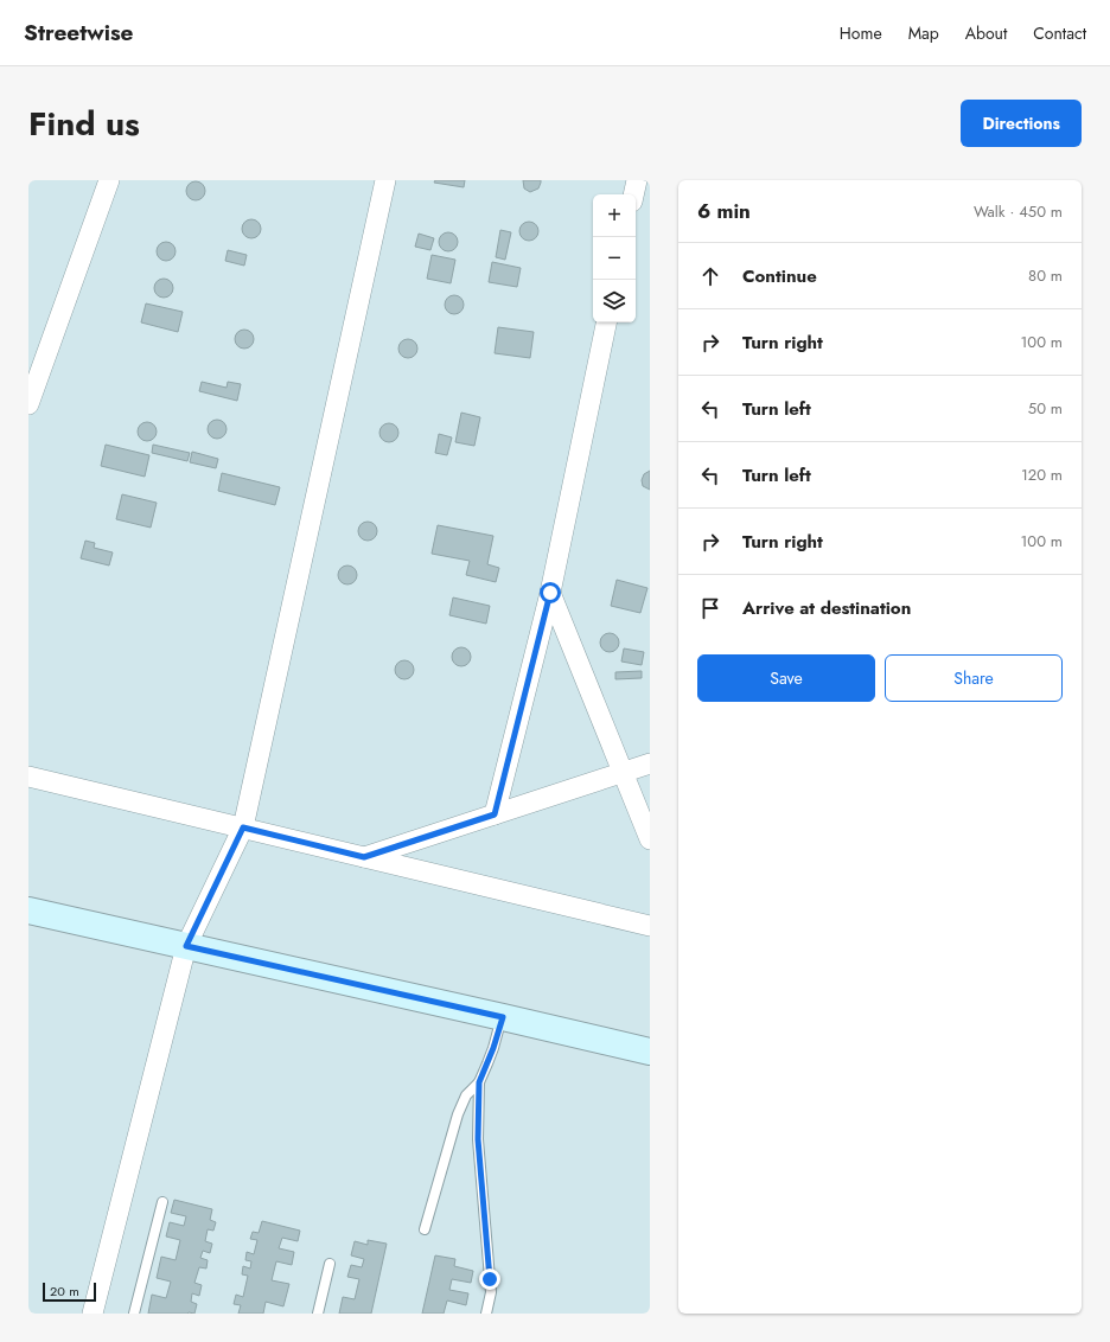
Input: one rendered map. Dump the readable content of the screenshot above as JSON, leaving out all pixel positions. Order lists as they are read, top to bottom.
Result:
{
  "scale_bar": "20 m",
  "page": {
    "header": "Streetwise",
    "nav": [
      "Home",
      "Map",
      "About",
      "Contact"
    ],
    "title": "Find us",
    "buttons": [
      "Directions",
      ["Save", "Share"]
    ],
    "heading": ["6 min", "Walk · 450 m"],
    "map_buttons": ["+", "−"],
    "list": [
      ["Continue", "80 m"],
      ["Turn right", "100 m"],
      ["Turn left", "50 m"],
      ["Turn left", "120 m"],
      ["Turn right", "100 m"],
      "Arrive at destination"
    ],
    "scale": "20 m"
  }
}
